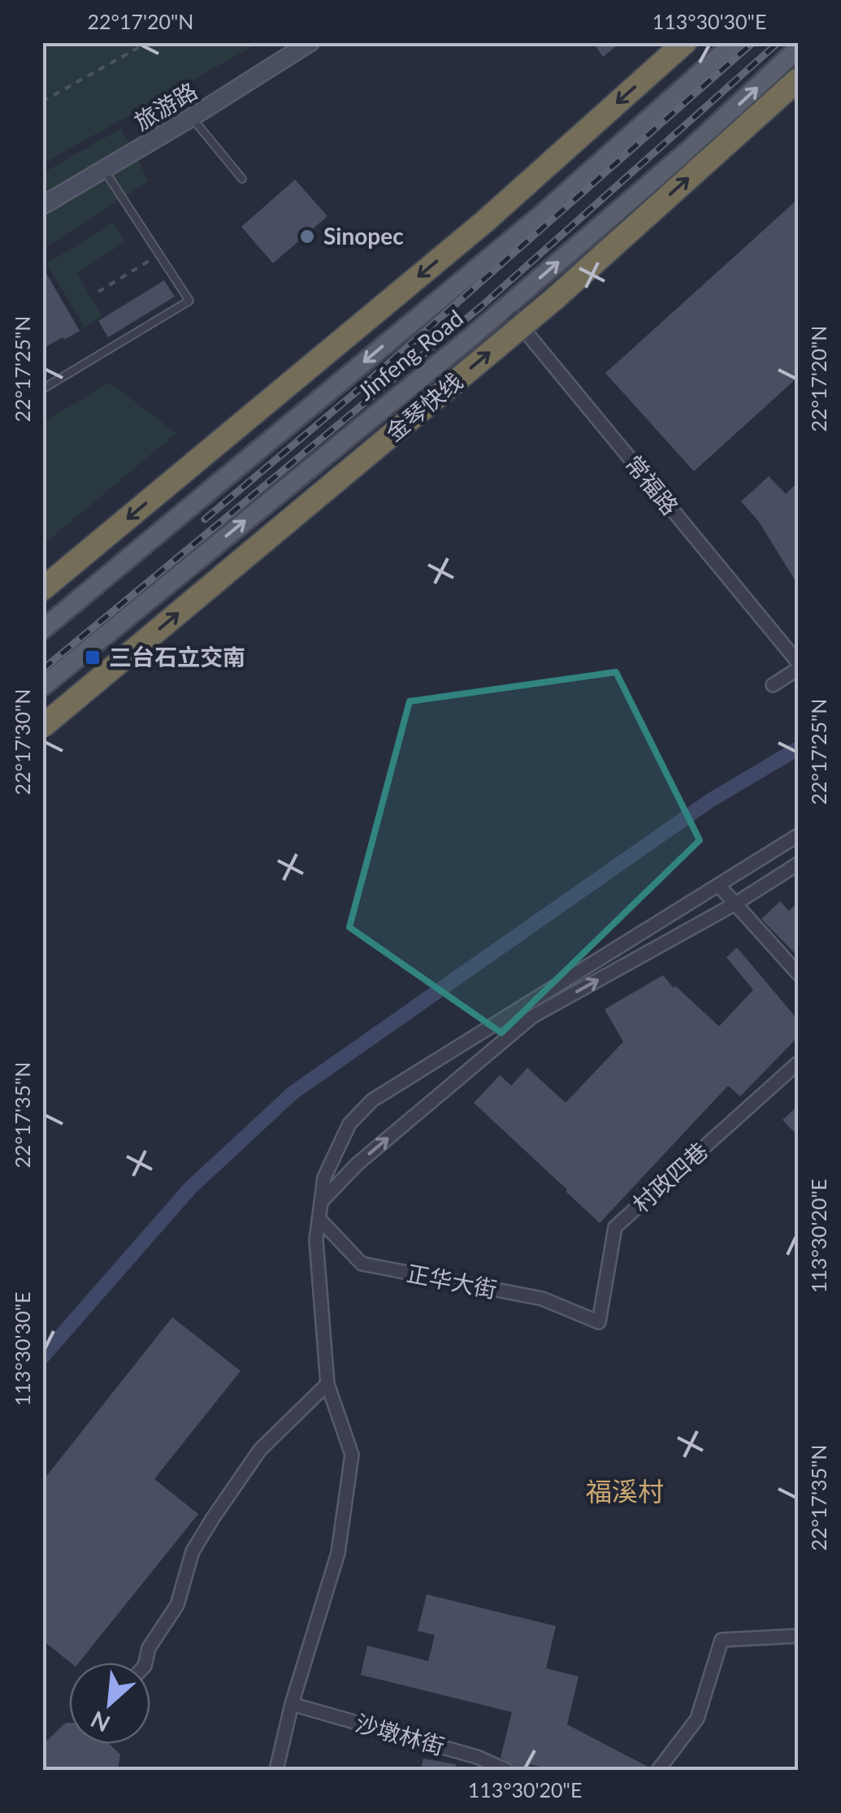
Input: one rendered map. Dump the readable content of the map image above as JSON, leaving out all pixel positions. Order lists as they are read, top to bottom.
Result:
{
  "streets": {
    "highway": ["金琴快线"],
    "main road": ["Jinfeng Road"],
    "street": [
      "旅游路",
      "常福路",
      "村政四巷",
      "正华大街",
      "沙墩林街"
    ]
  },
  "crossings": [
    ["Jinfeng Road", "常福路"],
    ["村政四巷", "正华大街"]
  ],
  "districts": ["福溪村"],
  "places": {
    "other": ["Sinopec"],
    "transit": ["三台石立交南"]
  },
  "north": "bottom left",
  "coordinates": [
    "22°17'20\"N",
    "113°30'30\"E",
    "22°17'25\"N",
    "22°17'30\"N",
    "22°17'35\"N",
    "113°30'20\"E"
  ]
}
